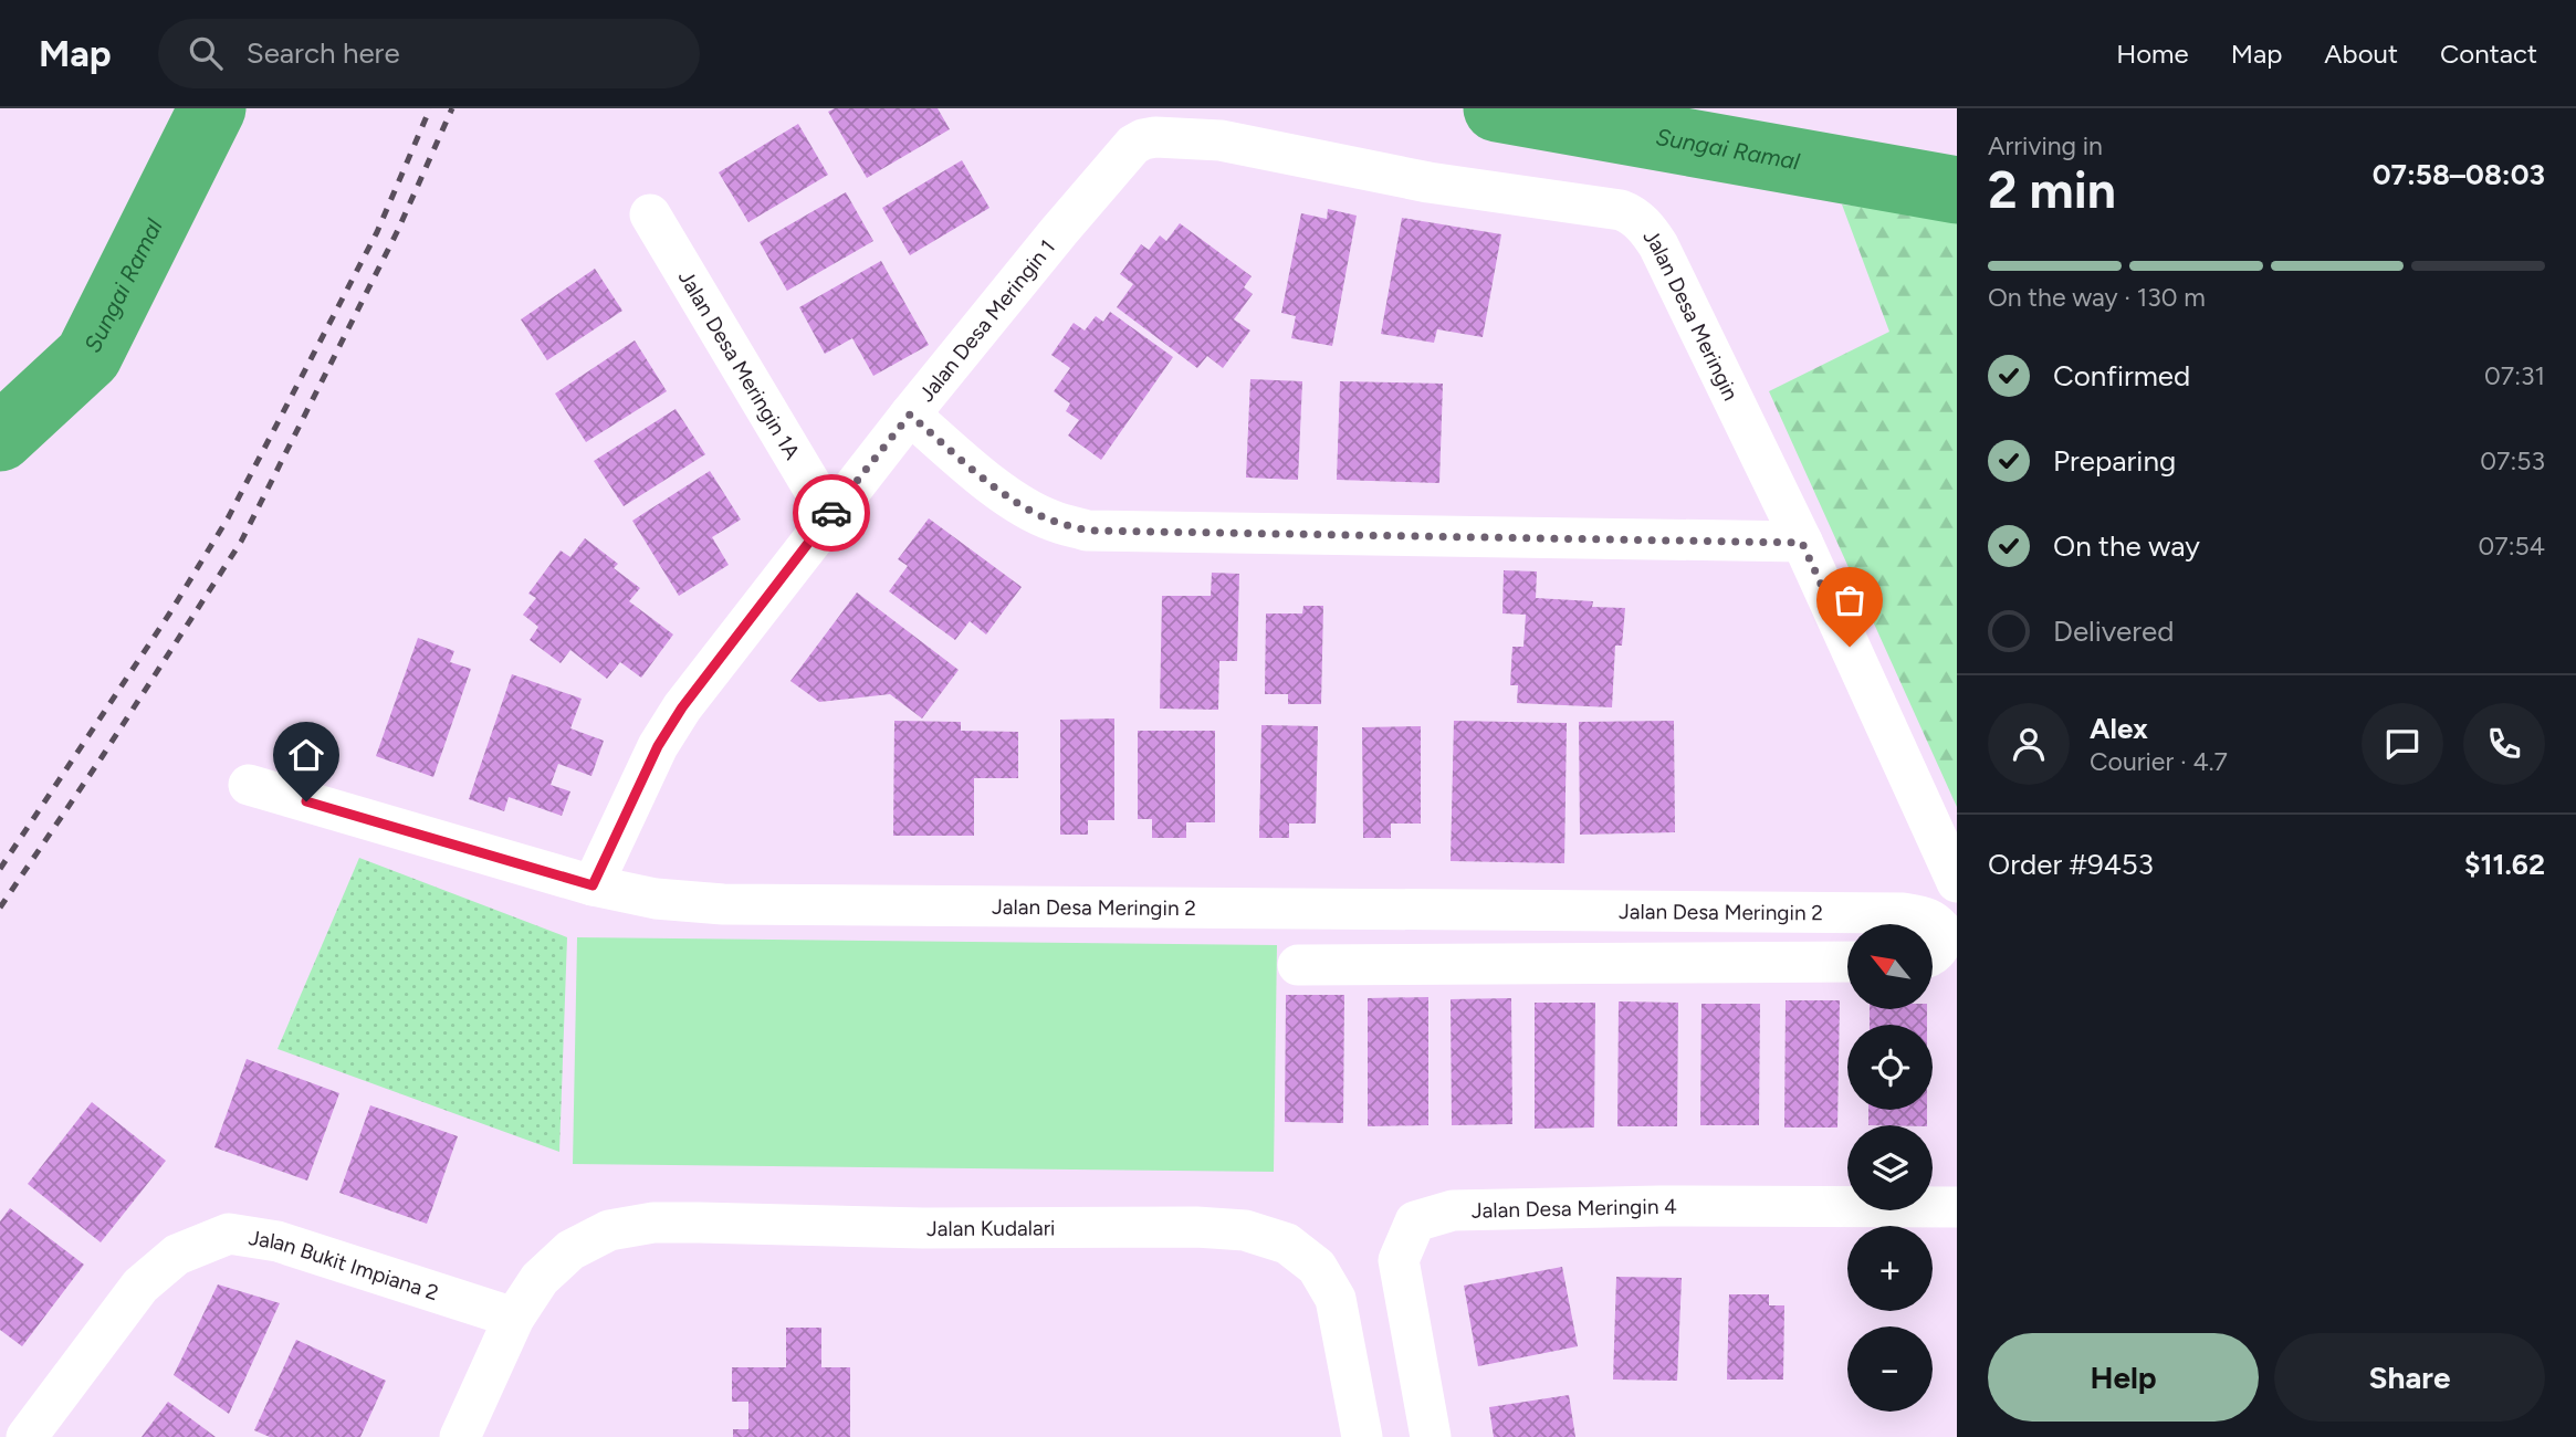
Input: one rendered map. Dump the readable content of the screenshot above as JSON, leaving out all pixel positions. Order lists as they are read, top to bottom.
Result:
{
  "streets": {
    "street": [
      "Jalan Desa Meringin",
      "Jalan Desa Meringin 1",
      "Jalan Desa Meringin 1A",
      "Jalan Desa Meringin 2",
      "Jalan Desa Meringin 4",
      "Jalan Kudalari",
      "Jalan Bukit Impiana 2"
    ]
  },
  "crossings": [
    ["Jalan Desa Meringin", "Jalan Desa Meringin 1"],
    ["Jalan Desa Meringin 1", "Jalan Desa Meringin 1A"],
    ["Jalan Desa Meringin 1", "Jalan Desa Meringin 2"],
    ["Jalan Kudalari", "Jalan Bukit Impiana 2"]
  ],
  "water": ["Sungai Ramal"],
  "north": "top left",
  "page": {
    "header": "Map",
    "search": "Search here",
    "nav": [
      "Home",
      "Map",
      "About",
      "Contact"
    ],
    "heading": ["2 min", "Arriving in", "07:58–08:03"],
    "panel": [
      "Alex",
      "Courier · 4.7",
      "Order #9453",
      "$11.62"
    ],
    "bar": "On the way · 130 m",
    "list": [
      ["Confirmed", "07:31"],
      ["Preparing", "07:53"],
      ["On the way", "07:54"],
      "Delivered"
    ],
    "map_buttons": ["+", "−"],
    "buttons": ["Help", "Share"]
  }
}
